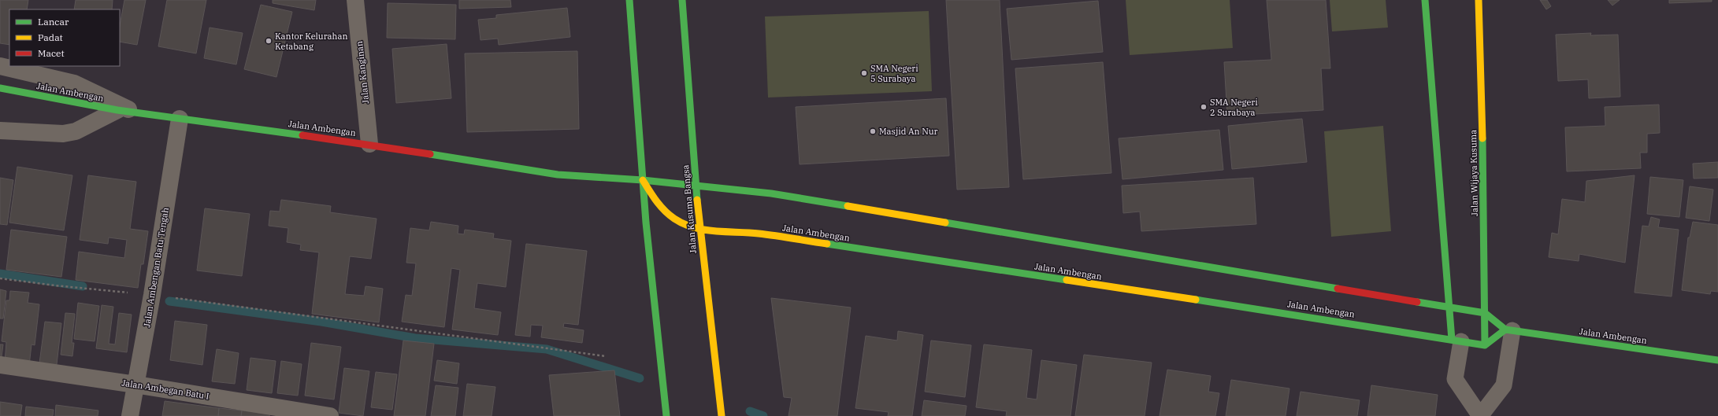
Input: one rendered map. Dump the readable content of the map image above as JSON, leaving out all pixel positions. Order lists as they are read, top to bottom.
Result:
{
  "streets": {
    "main road": ["Jalan Ambengan", "Jalan Wijaya Kusuma", "Jalan Kusuma Bangsa"],
    "street": ["Jalan Kanginan", "Jalan Ambengan Batu Tengah", "Jalan Ambegan Batu I"]
  },
  "crossings": [
    ["Jalan Kanginan", "Jalan Ambengan"],
    ["Jalan Ambengan", "Jalan Wijaya Kusuma"],
    ["Jalan Ambengan", "Jalan Kusuma Bangsa"],
    ["Jalan Ambengan", "Jalan Ambengan Batu Tengah"],
    ["Jalan Ambengan Batu Tengah", "Jalan Ambegan Batu I"]
  ],
  "places": [
    "Kantor Kelurahan Ketabang",
    "SMA Negeri 5 Surabaya",
    "SMA Negeri 2 Surabaya",
    "Masjid An Nur"
  ],
  "legend": ["Lancar", "Padat", "Macet"]
}
